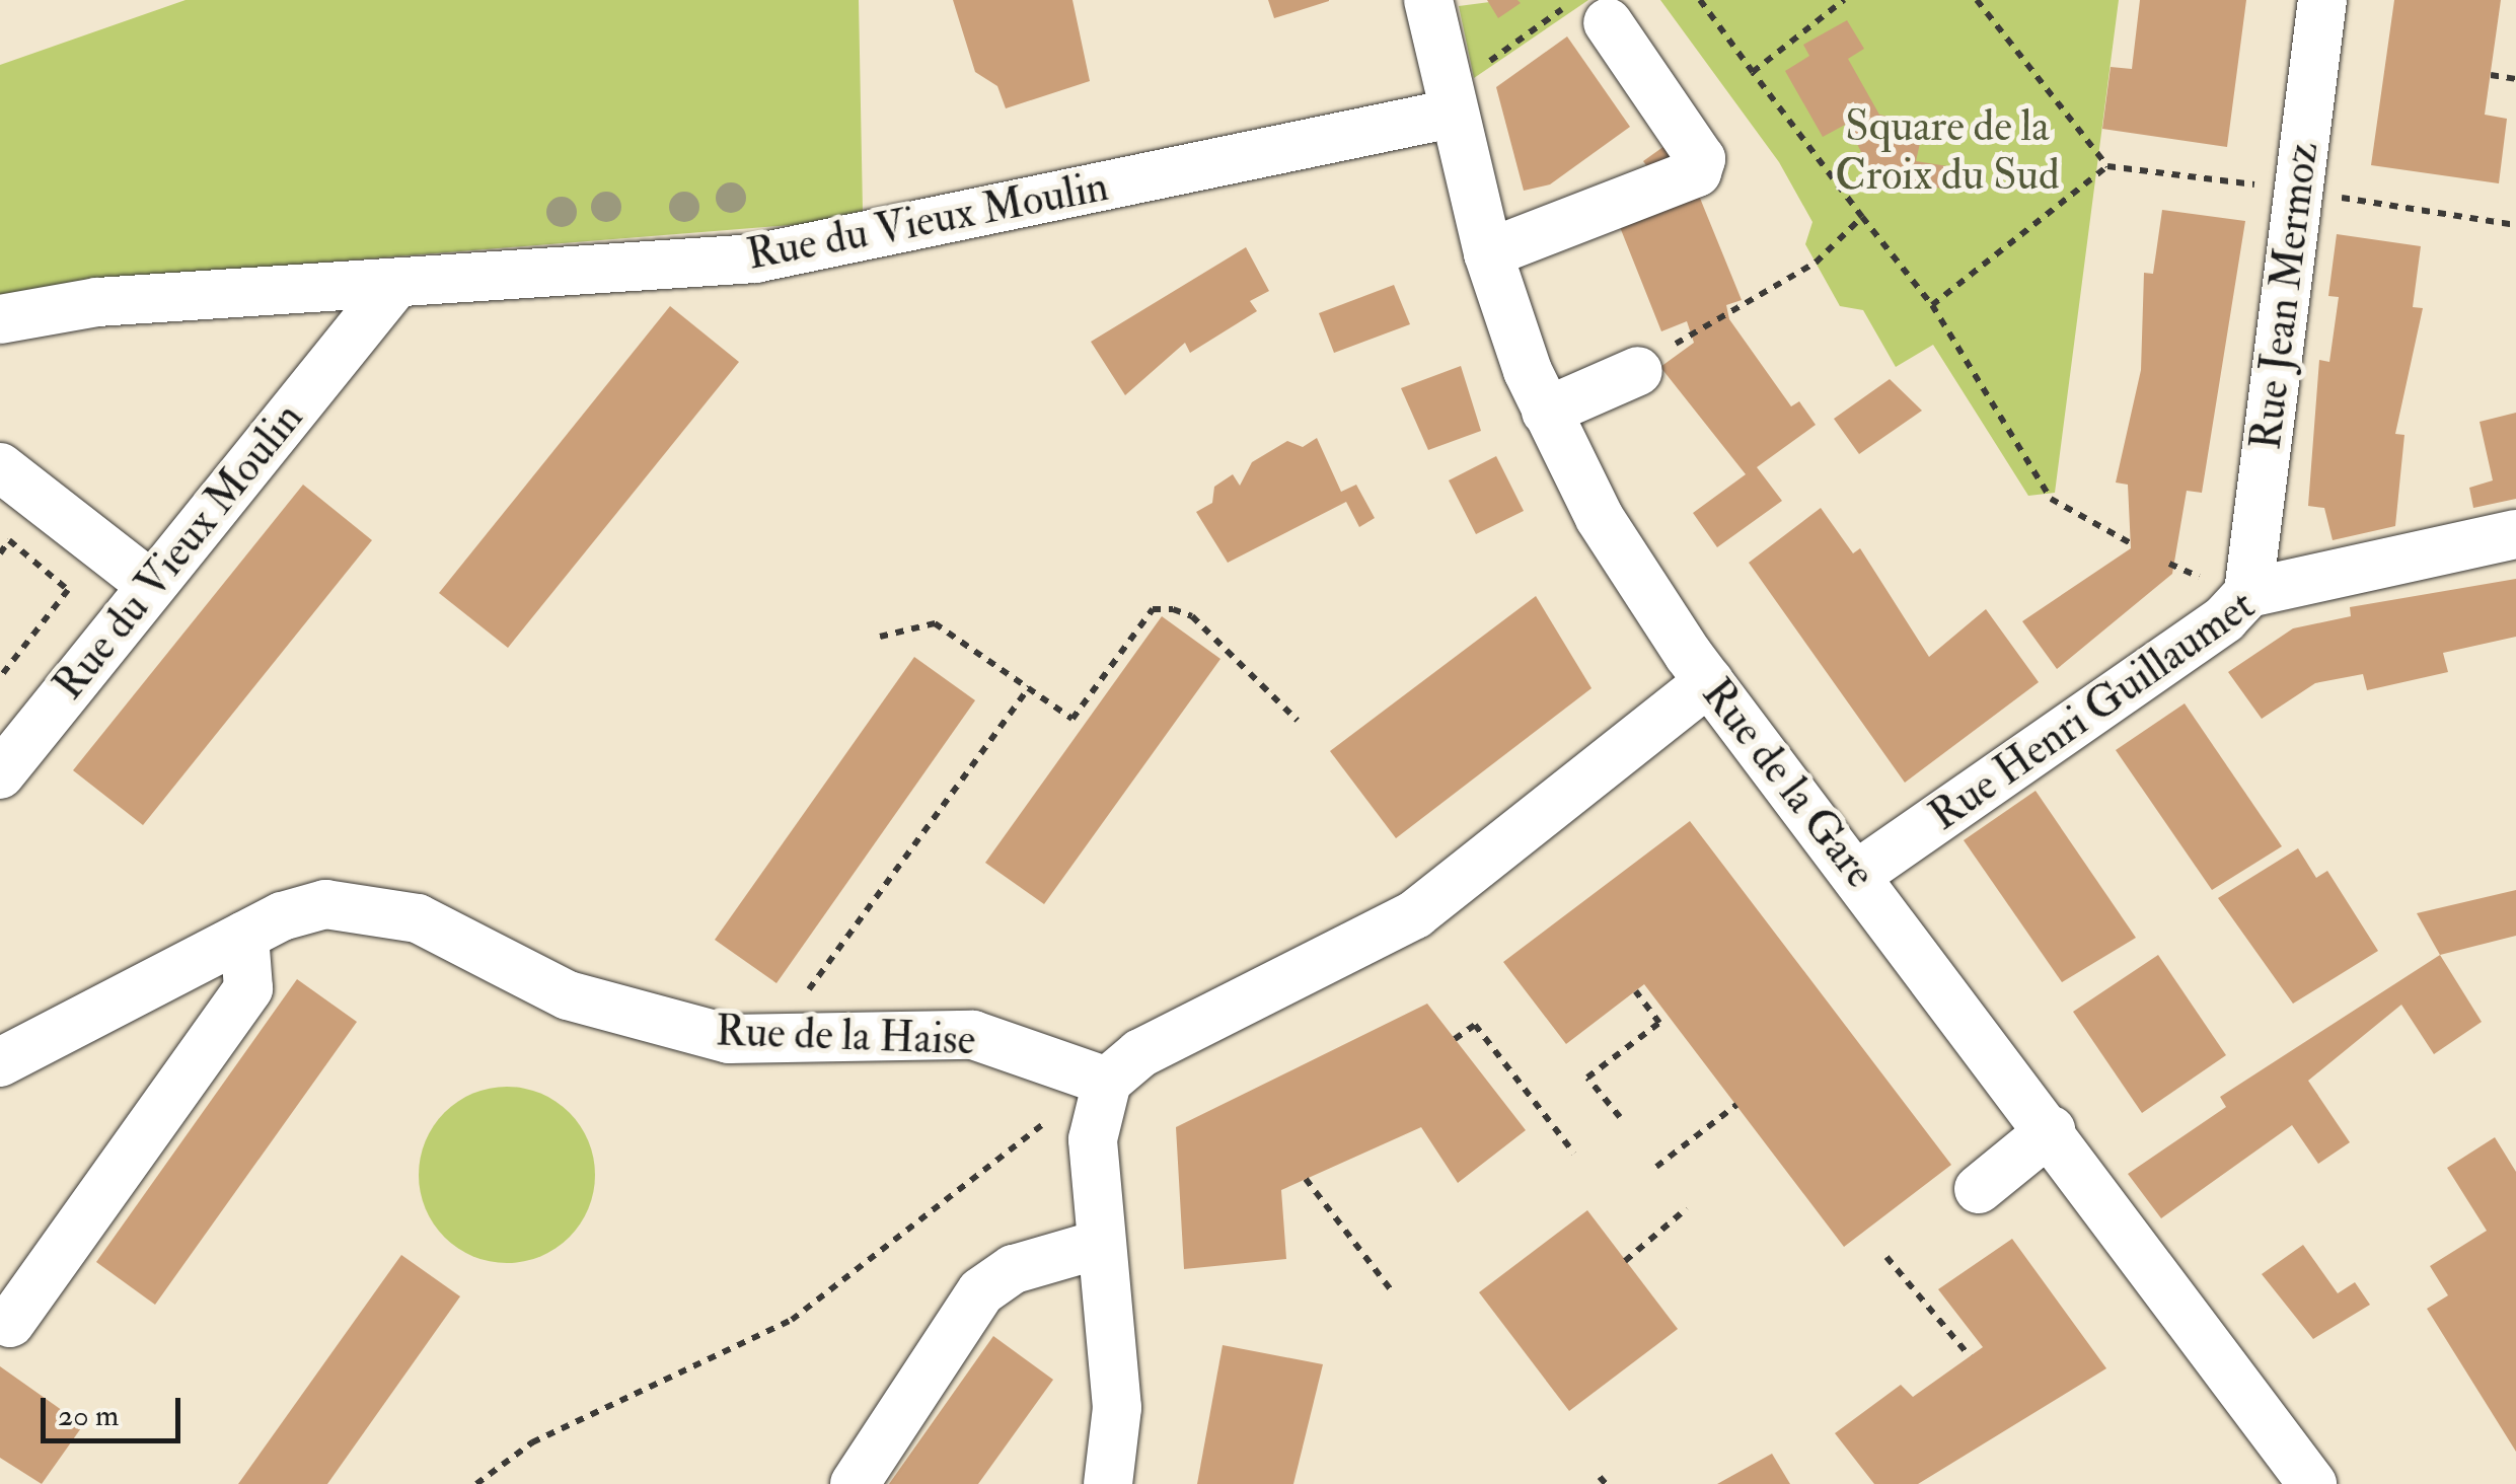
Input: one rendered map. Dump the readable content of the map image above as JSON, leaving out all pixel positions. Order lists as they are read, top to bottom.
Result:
{
  "streets": {
    "street": [
      "Rue du Vieux Moulin",
      "Rue Jean Mermoz",
      "Rue Henri Guillaumet",
      "Rue de la Gare",
      "Rue de la Haise"
    ]
  },
  "crossings": [
    ["Rue du Vieux Moulin", "Rue de la Gare"],
    ["Rue Jean Mermoz", "Rue Henri Guillaumet"],
    ["Rue Henri Guillaumet", "Rue de la Gare"]
  ],
  "parks": ["Square de la Croix du Sud"],
  "scale_bar": "20 m"
}
